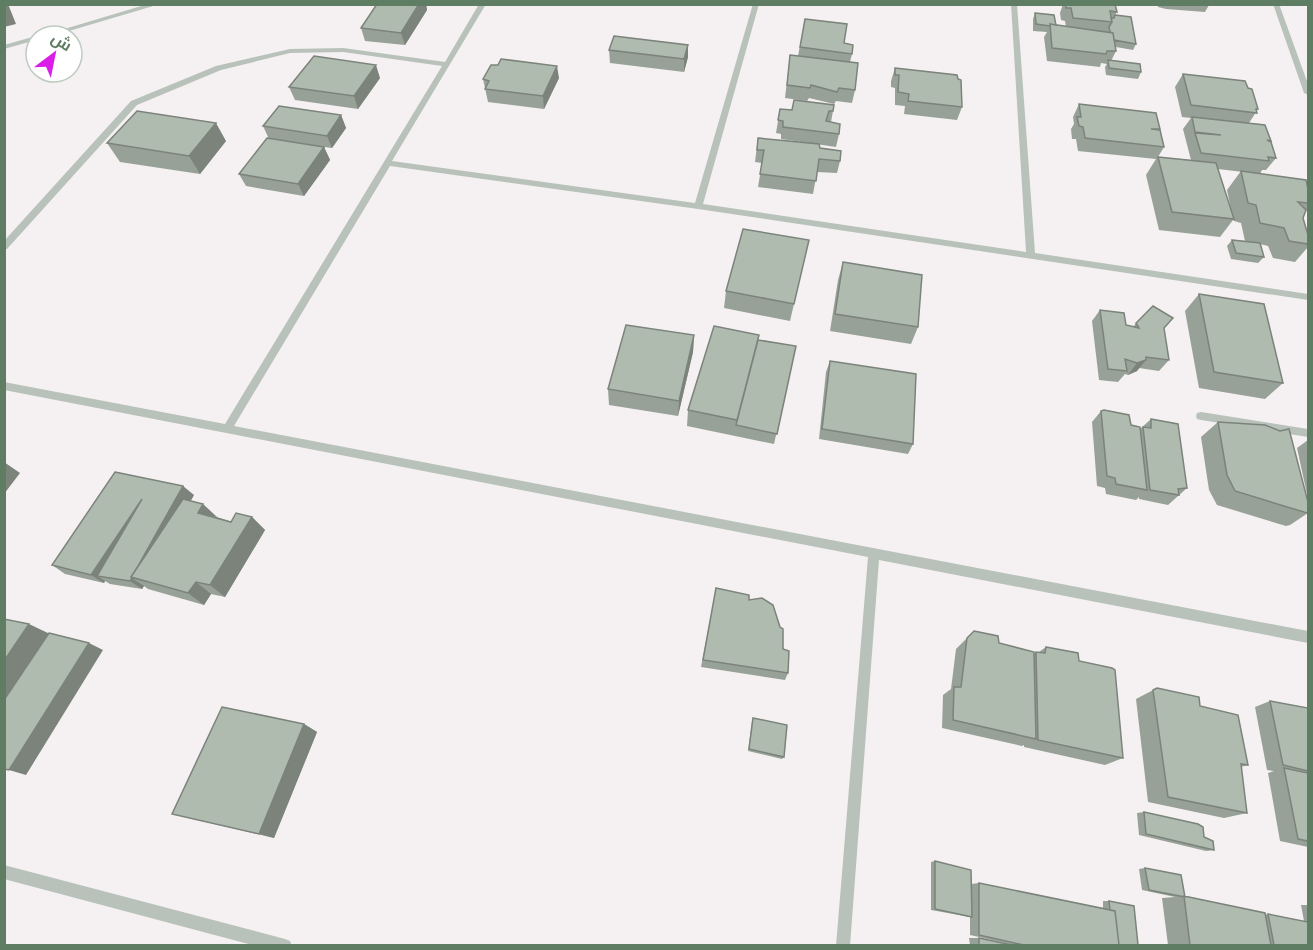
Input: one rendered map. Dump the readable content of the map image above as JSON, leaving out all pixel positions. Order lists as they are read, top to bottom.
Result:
{
  "north": "top right"
}
